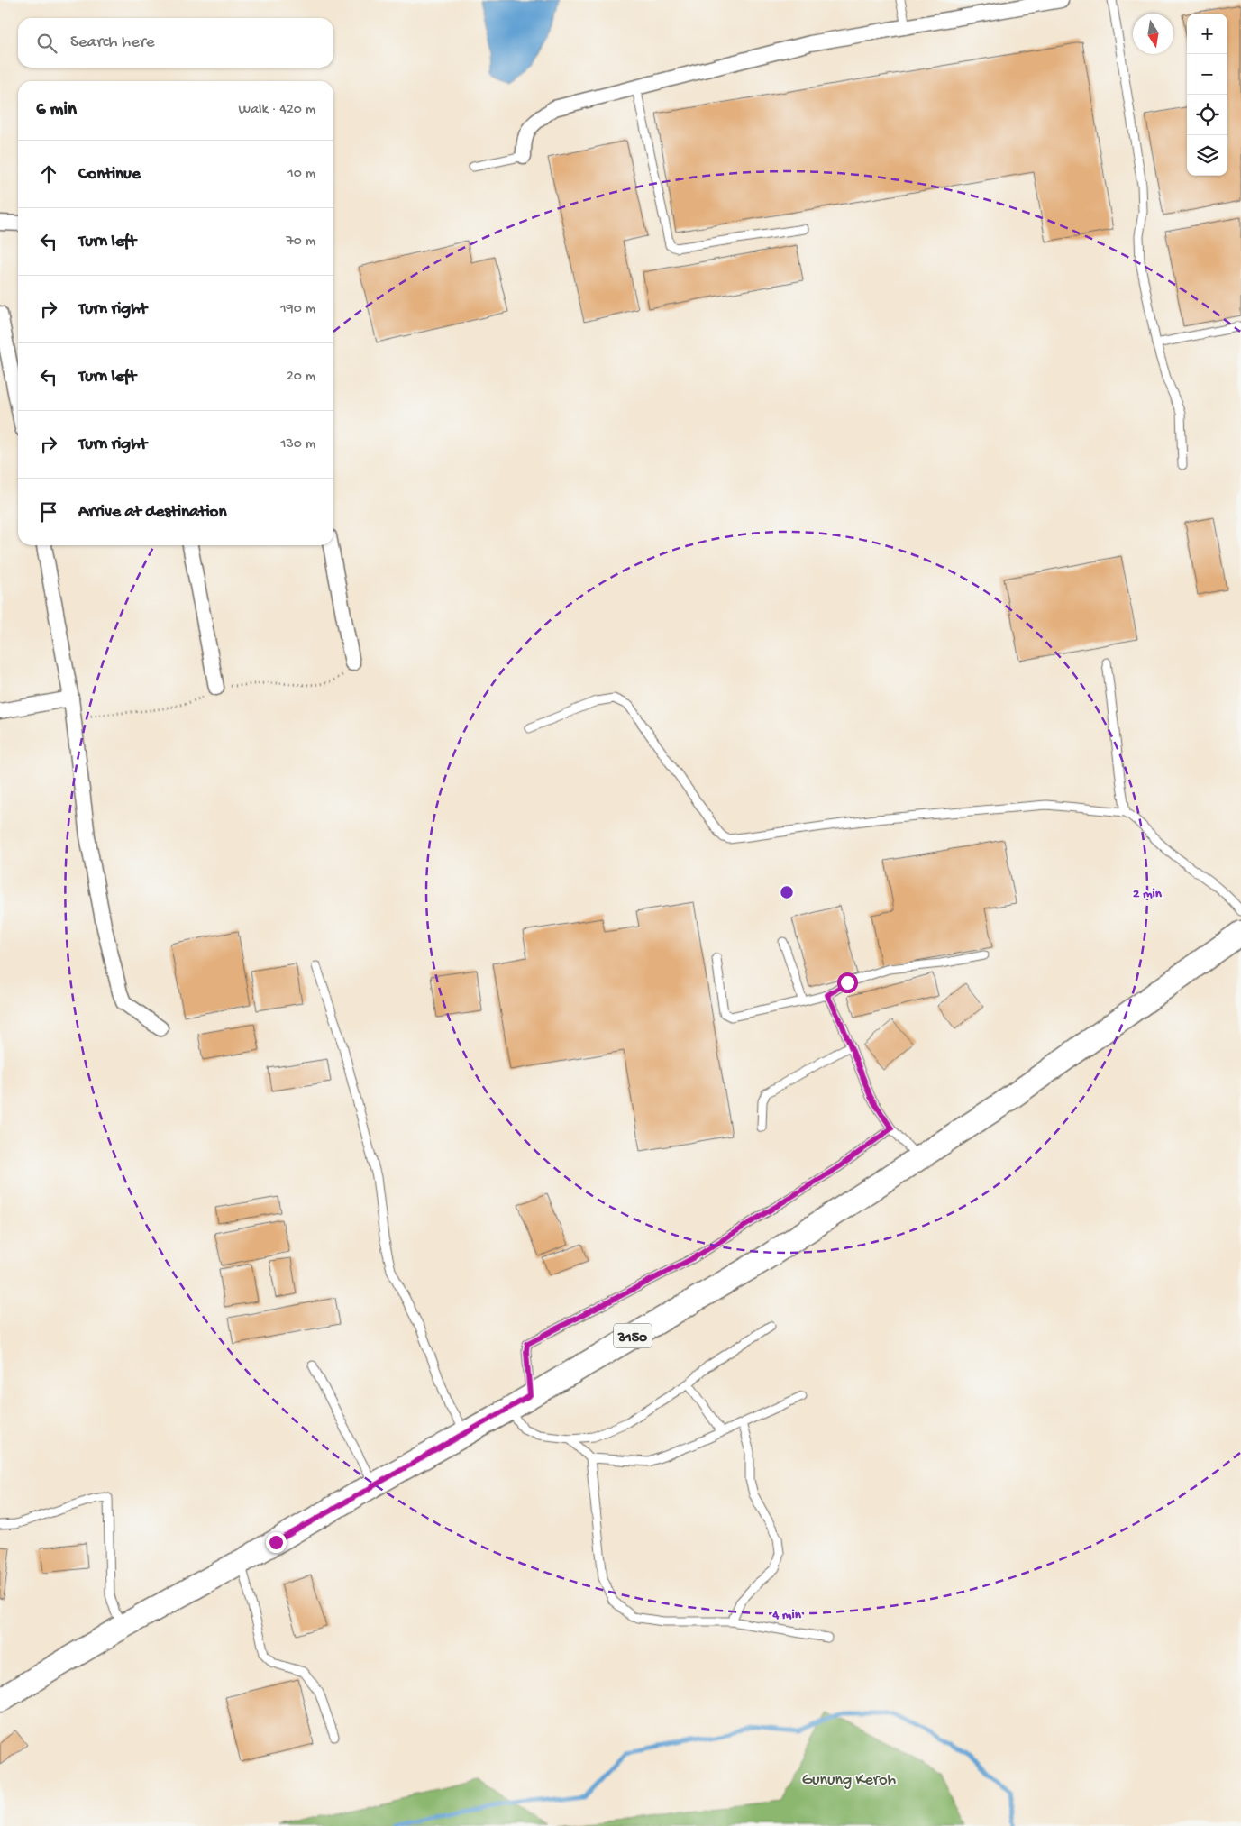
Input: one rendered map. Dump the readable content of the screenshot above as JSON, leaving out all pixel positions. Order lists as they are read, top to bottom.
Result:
{
  "streets": {
    "main road": ["3150"]
  },
  "parks": ["Gunung Keroh"],
  "north": "bottom",
  "page": {
    "map_buttons": ["+", "−"],
    "search": "Search here",
    "heading": ["6 min", "Walk · 420 m"],
    "list": [
      ["Continue", "10 m"],
      ["Turn left", "70 m"],
      ["Turn right", "190 m"],
      ["Turn left", "20 m"],
      ["Turn right", "130 m"],
      "Arrive at destination"
    ]
  },
  "rings": ["2 min", "4 min"]
}
